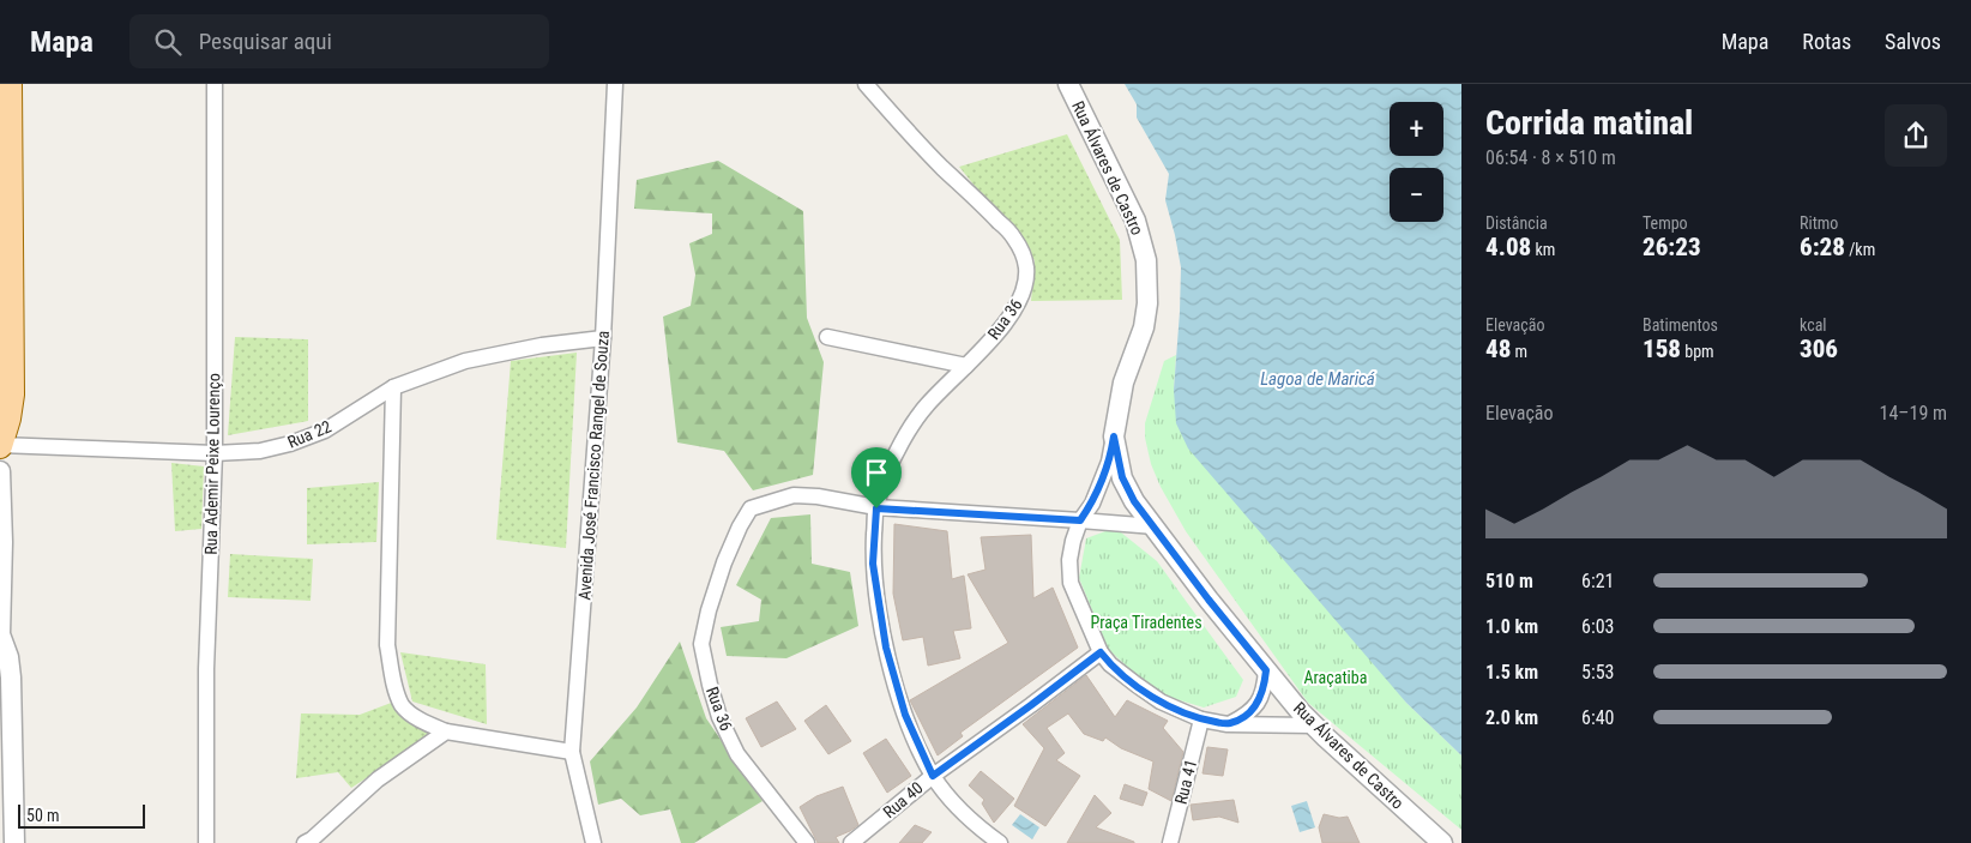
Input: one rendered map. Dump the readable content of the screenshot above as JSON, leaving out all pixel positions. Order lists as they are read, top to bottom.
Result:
{
  "streets": {
    "street": [
      "Rua Álvares de Castro",
      "Rua 36",
      "Rua 22",
      "Rua Ademir Peixe Lourenço",
      "Avenida José Francisco Rangel de Souza",
      "Rua 41",
      "Rua 40"
    ]
  },
  "crossings": [
    ["Rua Álvares de Castro", "Rua 36"],
    ["Rua 36", "Rua 40"],
    ["Rua 22", "Rua Ademir Peixe Lourenço"],
    ["Rua 22", "Avenida José Francisco Rangel de Souza"]
  ],
  "water": ["Lagoa de Maricá"],
  "parks": ["Praça Tiradentes", "Araçatiba"],
  "scale_bar": "50 m",
  "page": {
    "header": "Mapa",
    "search": "Pesquisar aqui",
    "nav": ["Mapa", "Rotas", "Salvos"],
    "heading": ["Corrida matinal", "06:54 · 8 × 510 m"],
    "map_buttons": ["+", "−"],
    "stats": [
      ["Distância", "4.08 km"],
      ["Tempo", "26:23"],
      ["Ritmo", "6:28 /km"],
      ["Elevação", "48 m"],
      ["Batimentos", "158 bpm"],
      ["kcal", "306"]
    ],
    "chart": ["Elevação", "14–19 m"],
    "list": [
      {
        "name": "510 m",
        "note": "6:21"
      },
      {
        "name": "1.0 km",
        "note": "6:03"
      },
      {
        "name": "1.5 km",
        "note": "5:53"
      },
      {
        "name": "2.0 km",
        "note": "6:40"
      }
    ],
    "scale": "50 m"
  }
}
